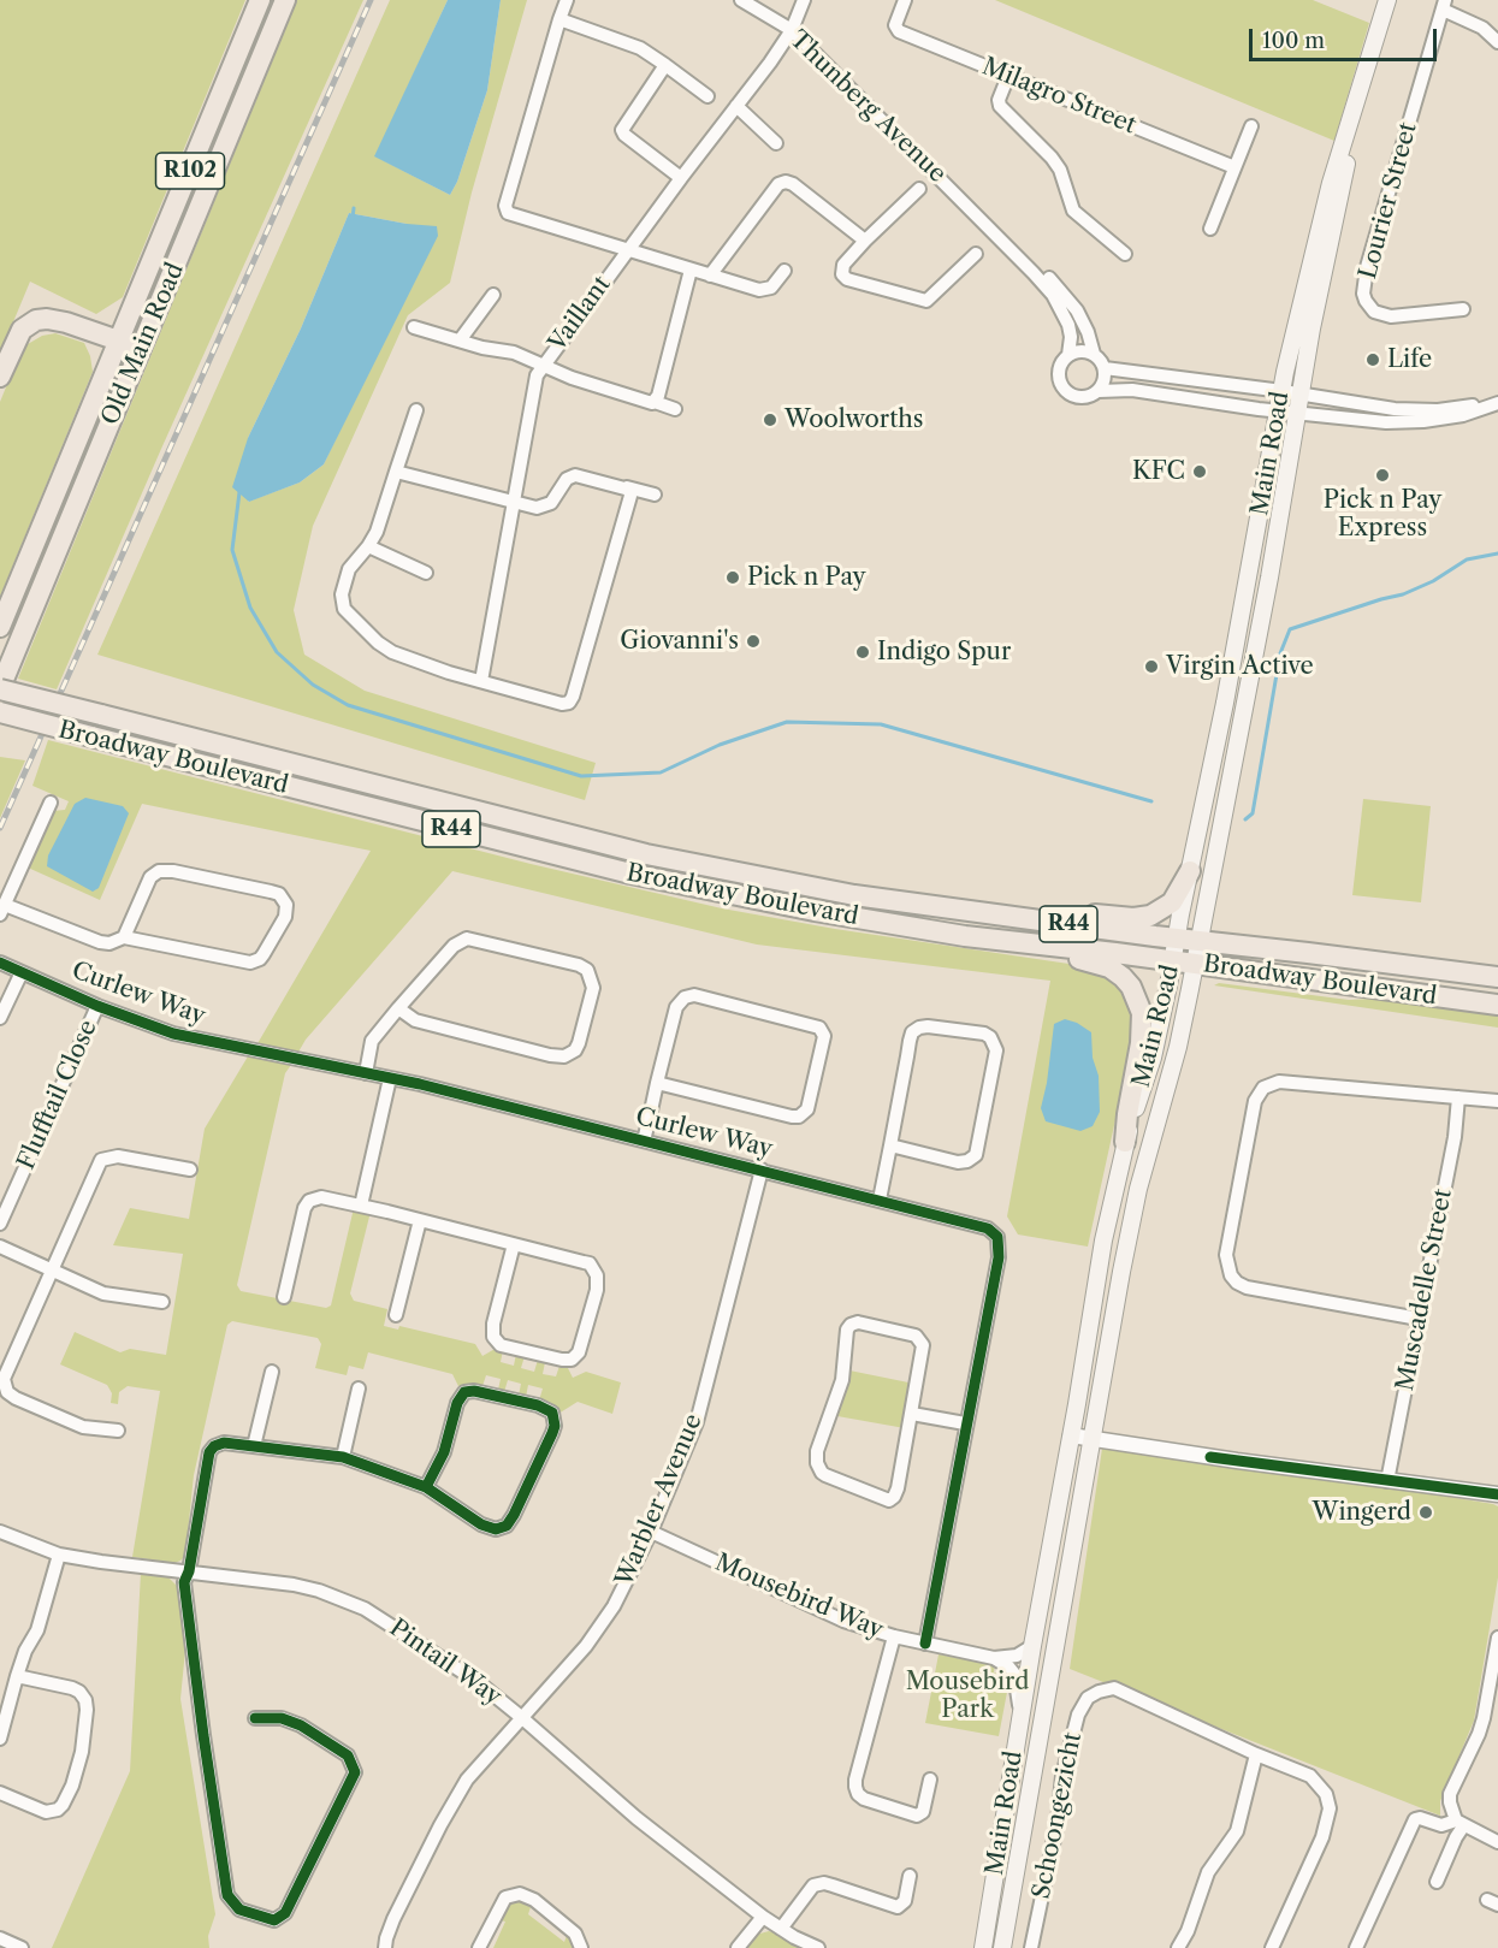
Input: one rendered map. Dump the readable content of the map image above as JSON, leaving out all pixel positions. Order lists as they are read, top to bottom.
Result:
{
  "streets": {
    "main road": [
      "R102",
      "Old Main Road",
      "Main Road",
      "Broadway Boulevard",
      "R44"
    ],
    "street": [
      "Milagro Street",
      "Thunberg Avenue",
      "Lourier Street",
      "Vaillant",
      "Curlew Way",
      "Flufftail Close",
      "Muscadelle Street",
      "Warbler Avenue",
      "Mousebird Way",
      "Pintail Way",
      "Schoongezicht"
    ]
  },
  "crossings": [
    ["Thunberg Avenue", "Vaillant"],
    ["Old Main Road", "Broadway Boulevard"],
    ["Main Road", "Broadway Boulevard"],
    ["Main Road", "Mousebird Way"],
    ["Curlew Way", "Flufftail Close"],
    ["Curlew Way", "Warbler Avenue"],
    ["Curlew Way", "Mousebird Way"],
    ["Warbler Avenue", "Mousebird Way"],
    ["Warbler Avenue", "Pintail Way"]
  ],
  "parks": ["Mousebird Park"],
  "places": [
    "Life",
    "Woolworths",
    "KFC",
    "Pick n Pay Express",
    "Pick n Pay",
    "Giovanni's",
    "Indigo Spur",
    "Virgin Active",
    "Wingerd"
  ],
  "scale_bar": "100 m"
}
